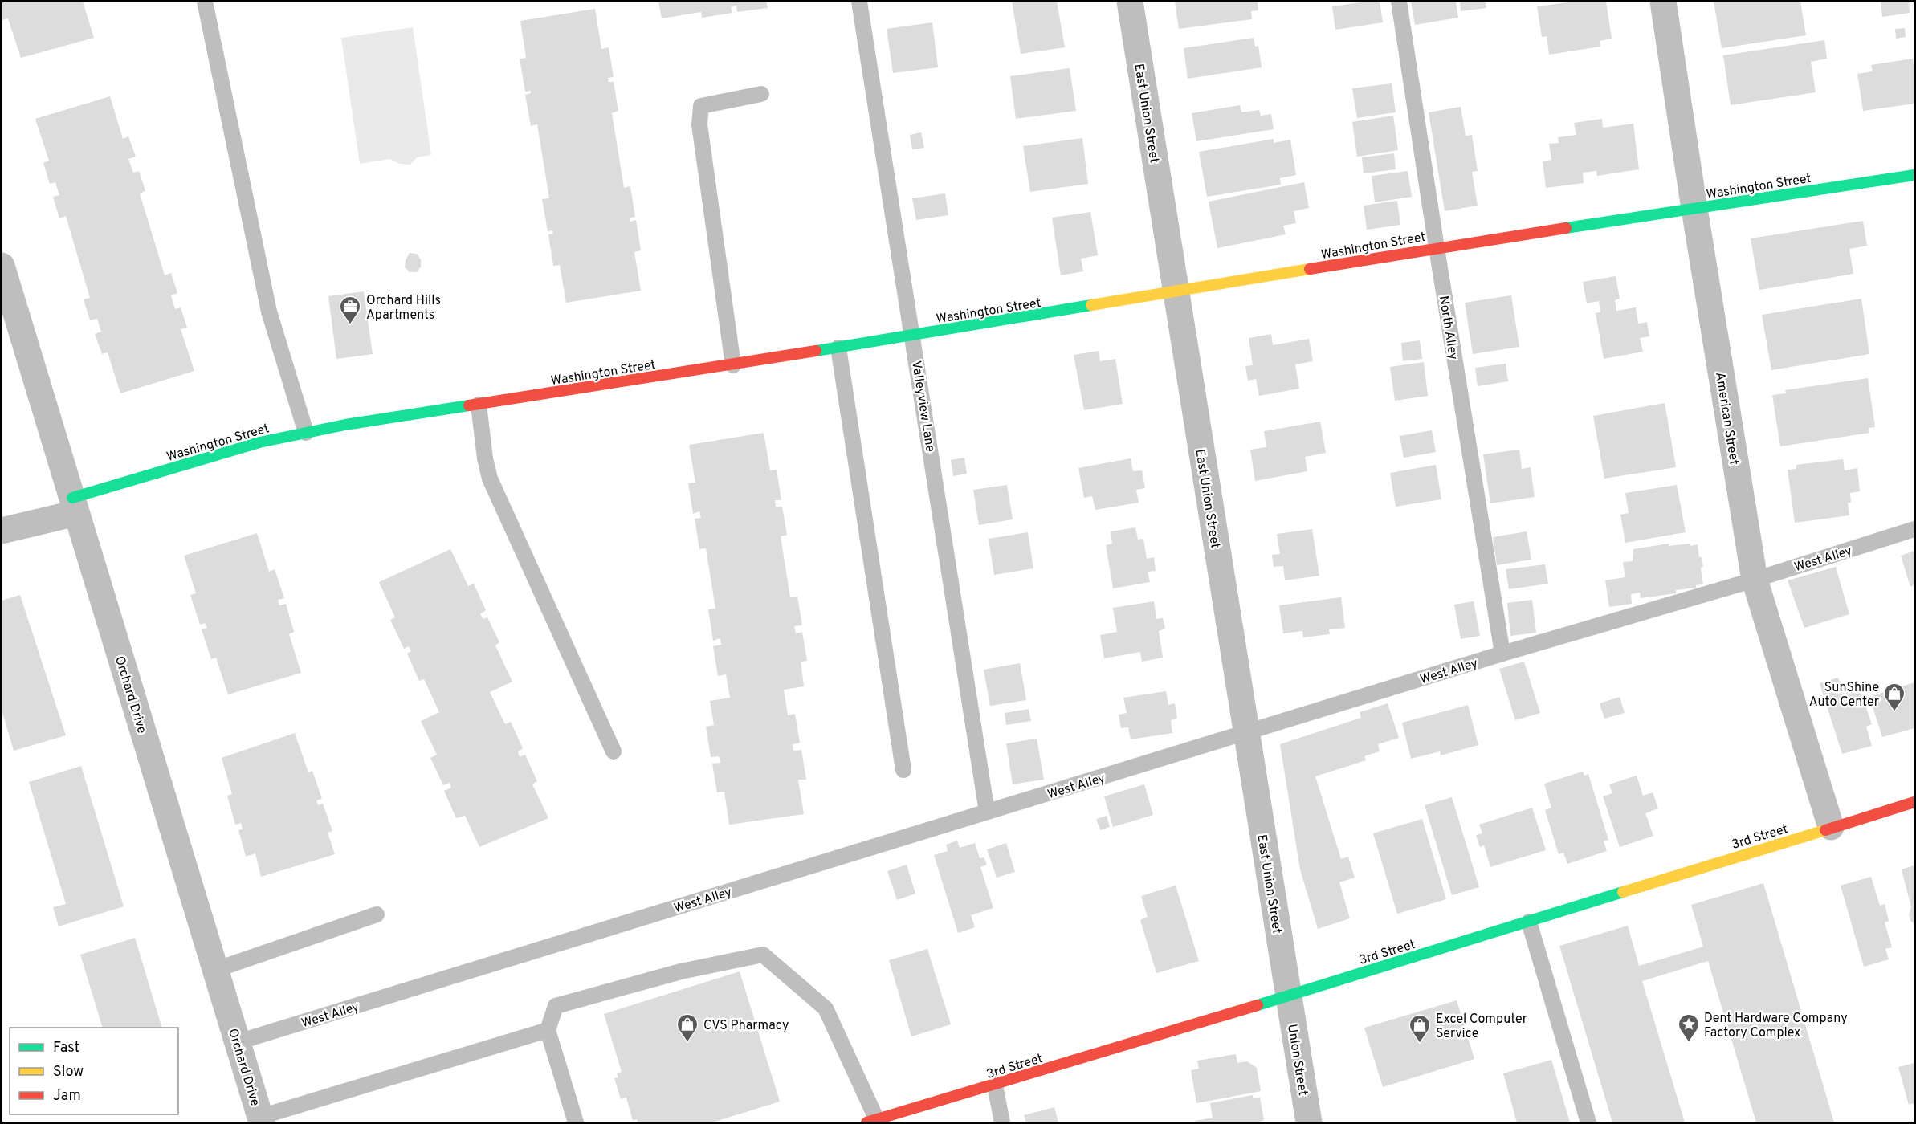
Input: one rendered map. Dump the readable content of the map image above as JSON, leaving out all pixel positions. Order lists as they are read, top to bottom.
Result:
{
  "streets": {
    "street": [
      "East Union Street",
      "Washington Street",
      "American Street",
      "Orchard Drive",
      "3rd Street",
      "Union Street"
    ],
    "lane": ["North Alley", "Valleyview Lane", "West Alley"]
  },
  "crossings": [
    ["East Union Street", "Washington Street"],
    ["East Union Street", "West Alley"],
    ["East Union Street", "3rd Street"],
    ["East Union Street", "Union Street"],
    ["Washington Street", "North Alley"],
    ["Washington Street", "Valleyview Lane"],
    ["Washington Street", "American Street"],
    ["Washington Street", "Orchard Drive"],
    ["North Alley", "West Alley"],
    ["Valleyview Lane", "West Alley"],
    ["American Street", "West Alley"],
    ["American Street", "3rd Street"],
    ["West Alley", "Orchard Drive"],
    ["3rd Street", "Union Street"]
  ],
  "places": {
    "office": ["Orchard Hills Apartments"],
    "shop": ["SunShine Auto Center", "CVS Pharmacy", "Excel Computer Service"],
    "place": ["Dent Hardware Company Factory Complex"]
  },
  "legend": ["Fast", "Slow", "Jam"]
}
